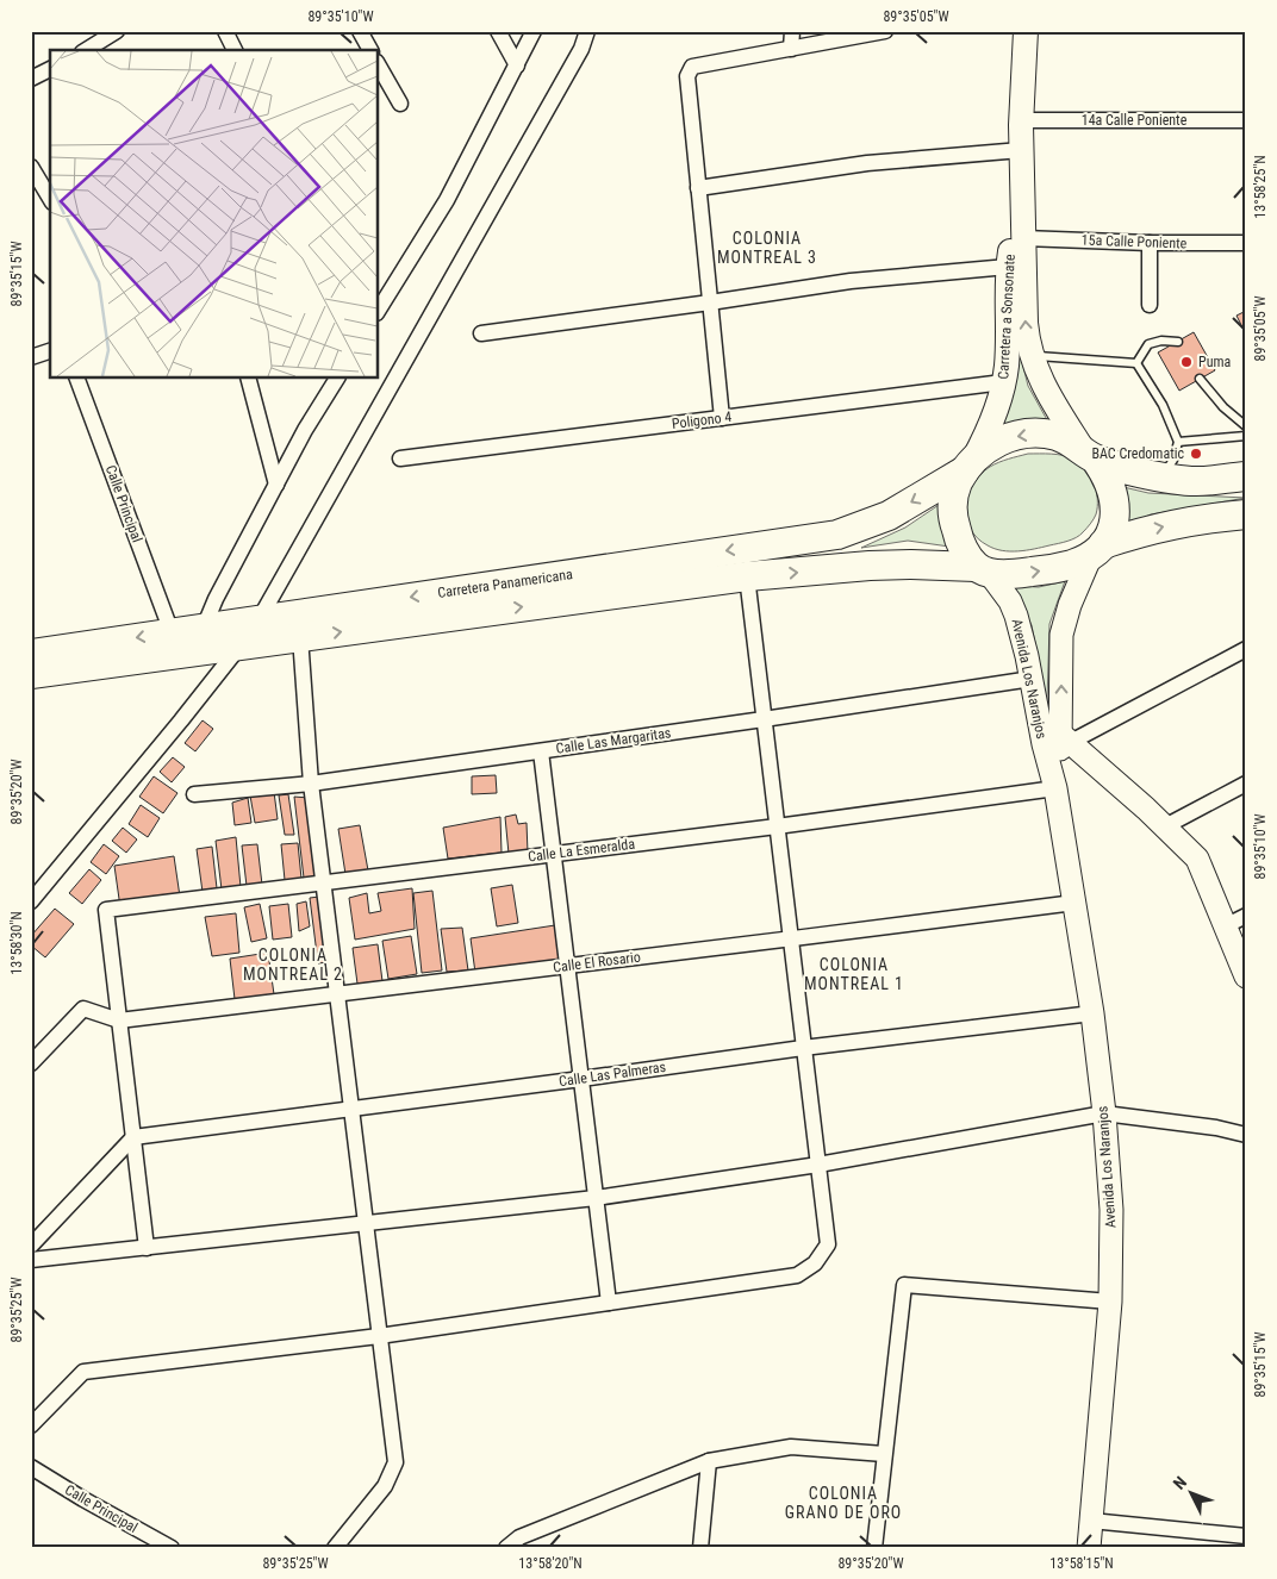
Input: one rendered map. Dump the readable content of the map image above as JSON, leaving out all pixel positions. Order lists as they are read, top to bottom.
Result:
{
  "streets": {
    "highway": ["Carretera Panamericana"],
    "main road": ["Carretera a Sonsonate", "Avenida Los Naranjos"],
    "street": [
      "14a Calle Poniente",
      "15a Calle Poniente",
      "Poligono 4",
      "Calle Principal",
      "Calle Las Margaritas",
      "Calle La Esmeralda",
      "Calle El Rosario",
      "Calle Las Palmeras"
    ]
  },
  "crossings": [
    ["14a Calle Poniente", "Carretera a Sonsonate"],
    ["15a Calle Poniente", "Carretera a Sonsonate"],
    ["Carretera a Sonsonate", "Poligono 4"],
    ["Carretera a Sonsonate", "Carretera Panamericana"],
    ["Carretera a Sonsonate", "Avenida Los Naranjos"],
    ["Calle Principal", "Carretera Panamericana"],
    ["Carretera Panamericana", "Avenida Los Naranjos"],
    ["Avenida Los Naranjos", "Calle Las Margaritas"],
    ["Avenida Los Naranjos", "Calle La Esmeralda"],
    ["Avenida Los Naranjos", "Calle El Rosario"],
    ["Avenida Los Naranjos", "Calle Las Palmeras"],
    ["Calle La Esmeralda", "Calle El Rosario"]
  ],
  "districts": [
    "COLONIA MONTREAL 3",
    "COLONIA MONTREAL 2",
    "COLONIA MONTREAL 1",
    "COLONIA GRANO DE ORO"
  ],
  "places": ["Puma", "BAC Credomatic"],
  "north": "top left",
  "coordinates": [
    "89°35'10\"W",
    "89°35'05\"W",
    "13°58'25\"N",
    "89°35'15\"W",
    "89°35'20\"W",
    "13°58'30\"N",
    "89°35'25\"W",
    "13°58'20\"N",
    "13°58'15\"N"
  ]
}
